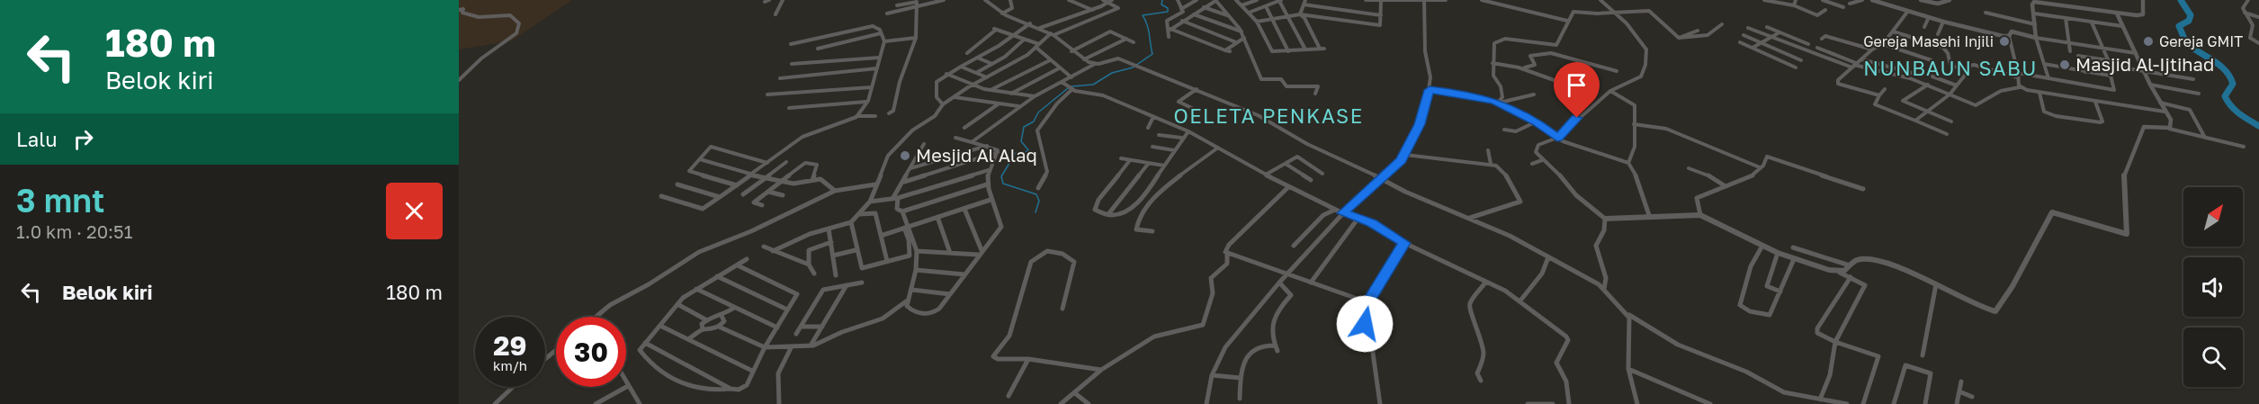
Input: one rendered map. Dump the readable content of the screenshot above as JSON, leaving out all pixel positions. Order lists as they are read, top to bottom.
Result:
{
  "districts": ["NUNBAUN SABU", "OELETA PENKASE"],
  "places": [
    "Gereja Masehi Injili",
    "Gereja GMIT",
    "Masjid Al-Ijtihad",
    "Mesjid Al Alaq"
  ],
  "north": "top right",
  "page": {
    "turn": ["180 m", "Belok kiri"],
    "then": "Lalu",
    "heading": ["3 mnt", "1.0 km · 20:51"],
    "list": [
      {
        "name": "Belok kiri",
        "value": "180 m"
      }
    ],
    "speed": "29 km/h",
    "limit": "30"
  }
}
